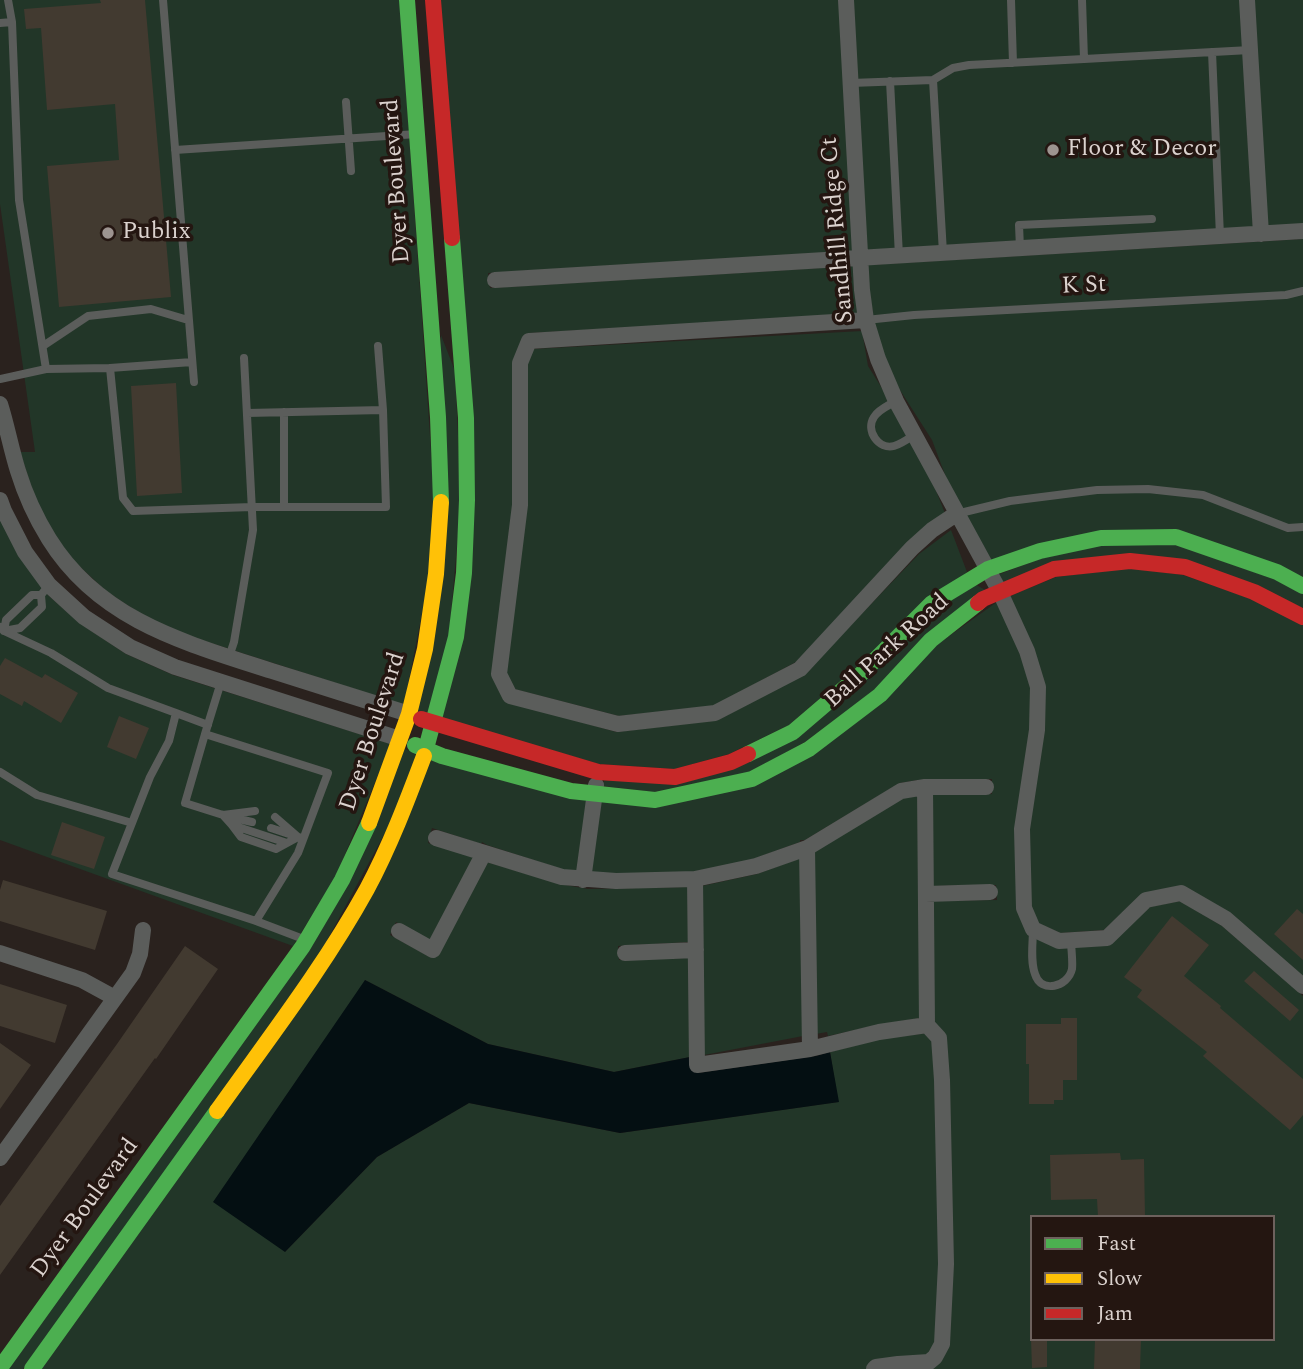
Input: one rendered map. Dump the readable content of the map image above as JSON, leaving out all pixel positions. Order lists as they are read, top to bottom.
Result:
{
  "streets": {
    "main road": ["Dyer Boulevard", "Ball Park Road"],
    "street": ["Sandhill Ridge Ct"],
    "lane": ["K St"]
  },
  "crossings": [
    ["Dyer Boulevard", "Ball Park Road"],
    ["Sandhill Ridge Ct", "K St"],
    ["Sandhill Ridge Ct", "Ball Park Road"]
  ],
  "places": ["Floor & Decor", "Publix"],
  "legend": ["Fast", "Slow", "Jam"]
}
